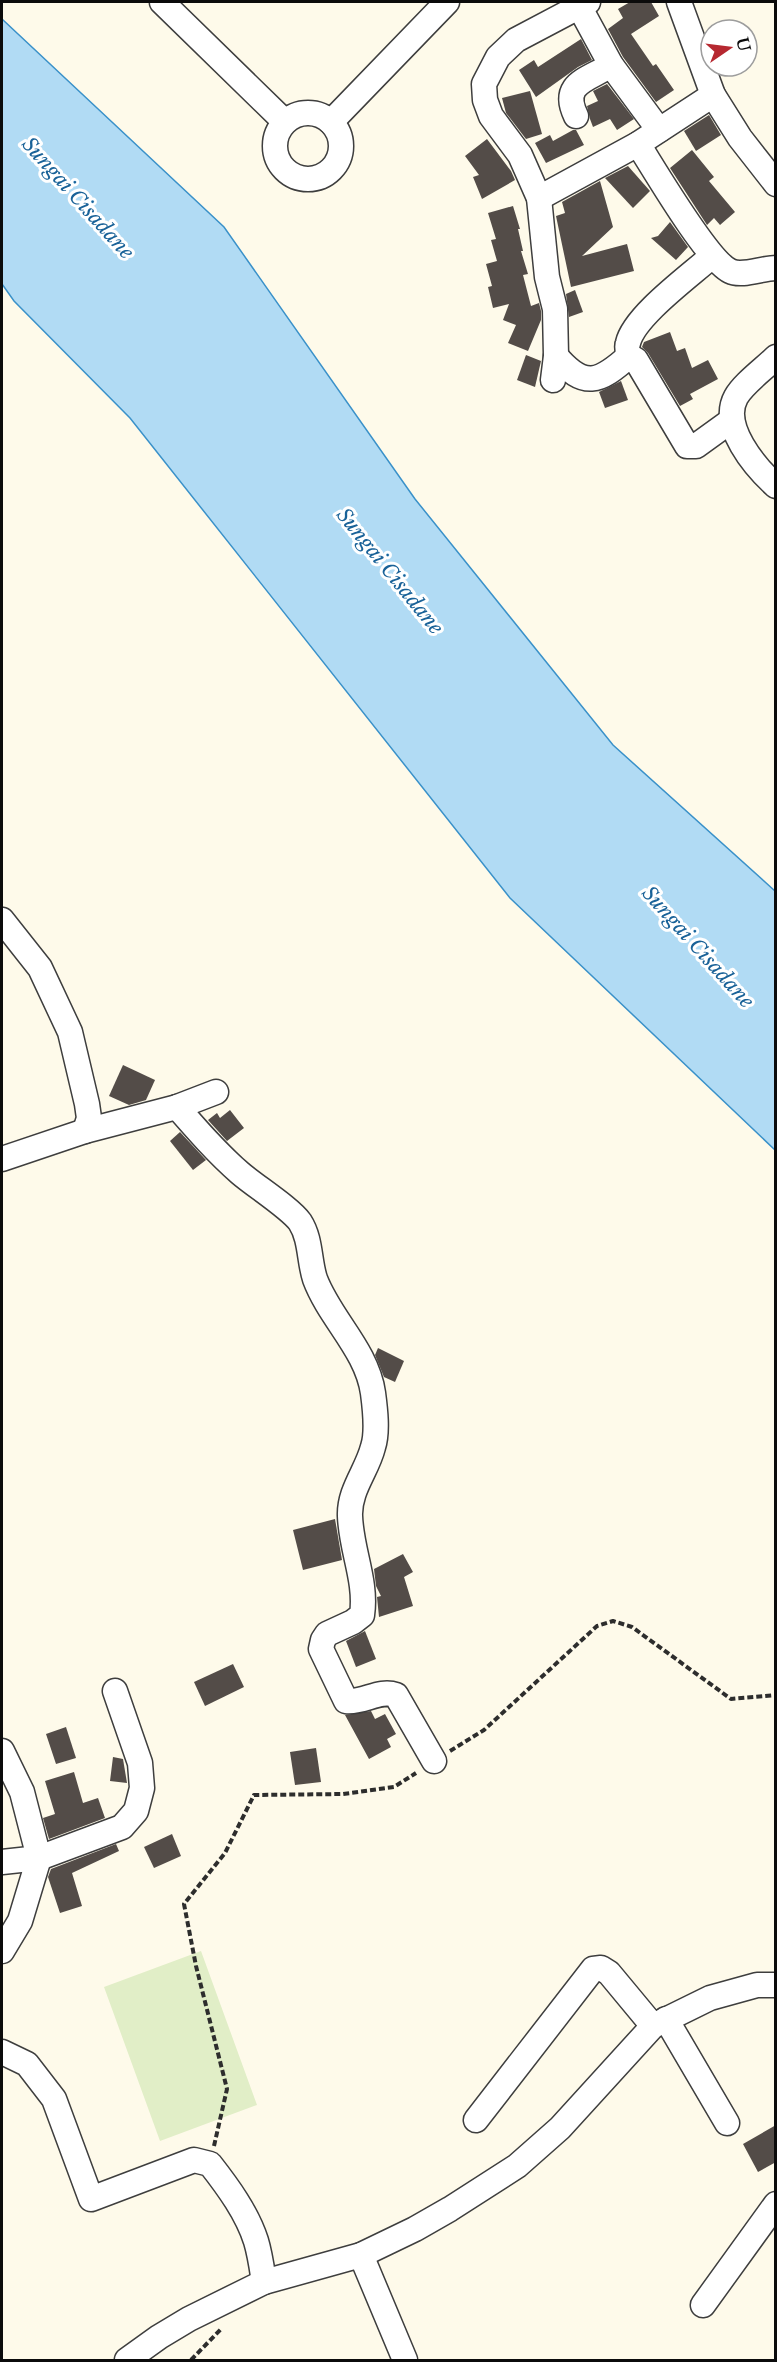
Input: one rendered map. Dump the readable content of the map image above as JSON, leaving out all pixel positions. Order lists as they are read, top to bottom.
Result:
{
  "water": ["Sungai Cisadane"],
  "north": "right"
}
